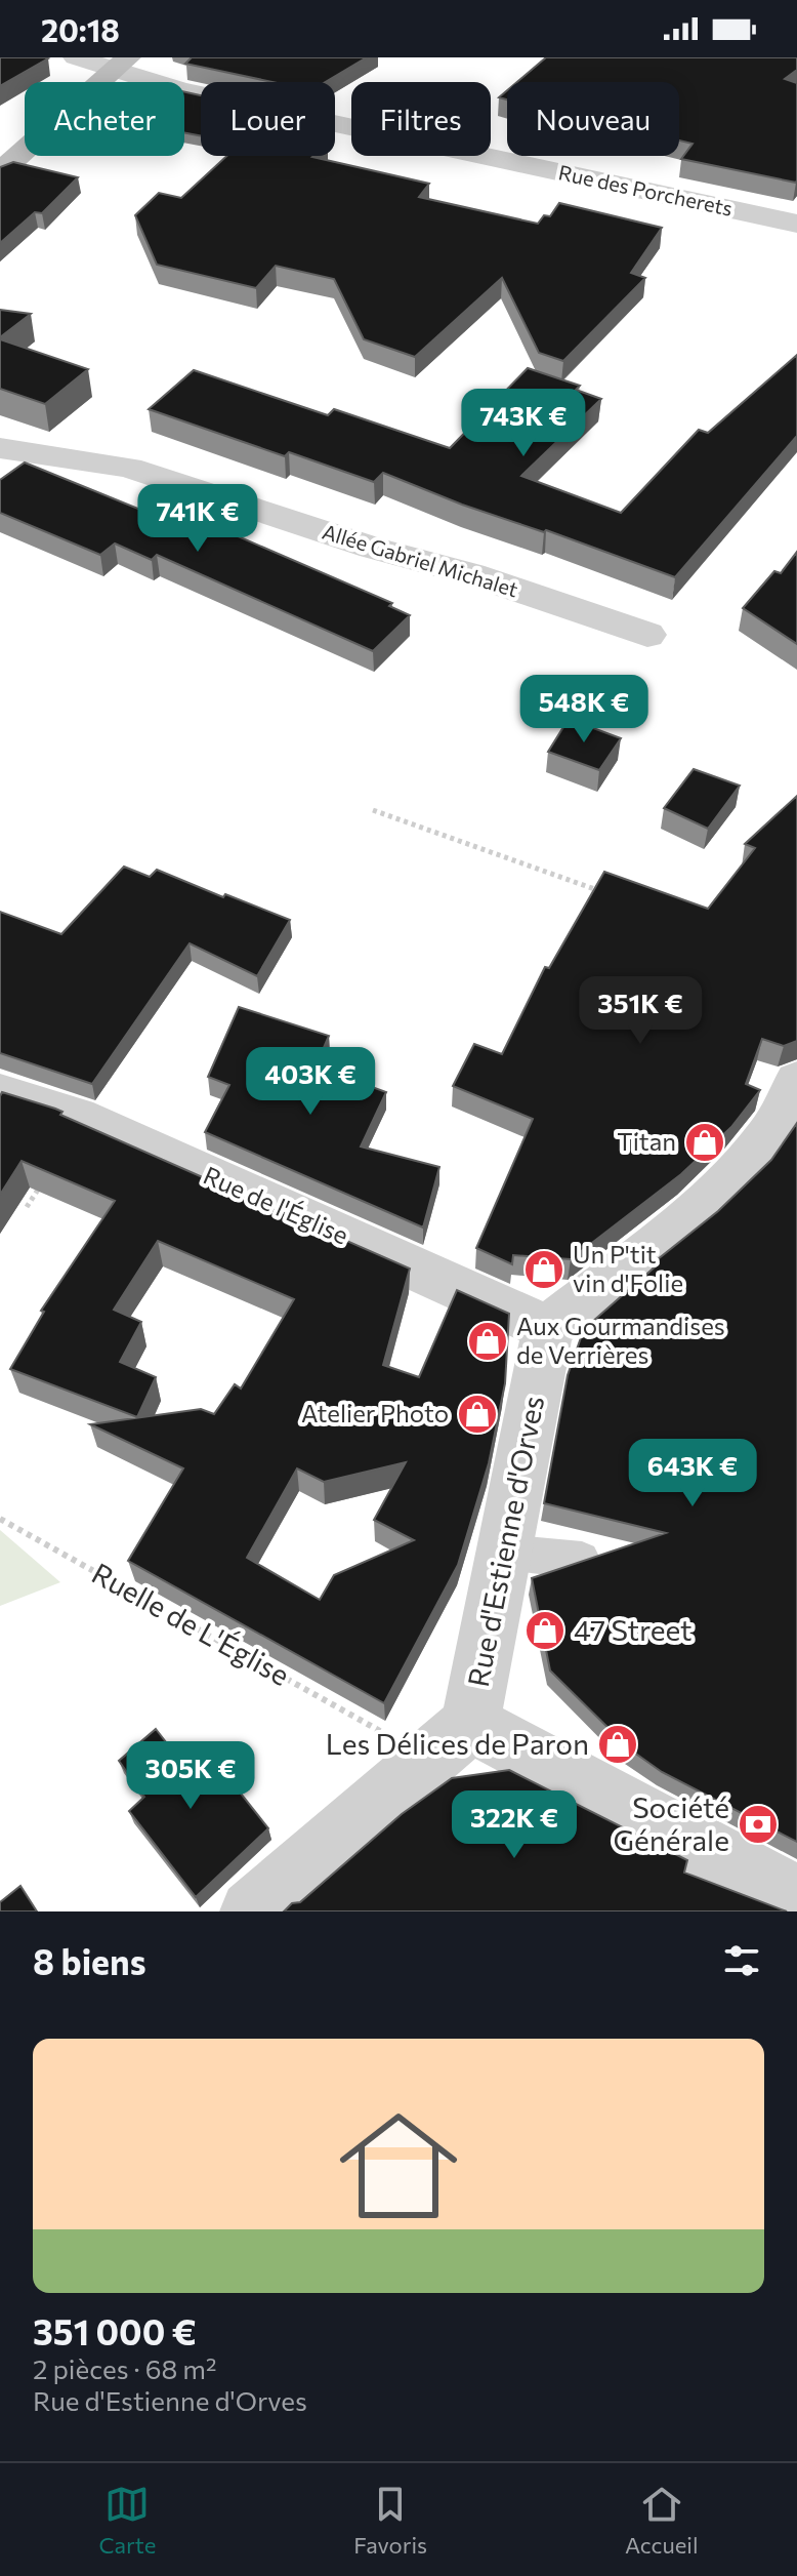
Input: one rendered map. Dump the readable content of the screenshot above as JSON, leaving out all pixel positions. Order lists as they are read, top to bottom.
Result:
{
  "streets": {
    "street": [
      "Rue des Porcherets",
      "Allée Gabriel Michalet",
      "Rue de l'Église",
      "Rue d'Estienne d'Orves"
    ],
    "path": ["Ruelle de L'Église"]
  },
  "crossings": [
    ["Rue de l'Église", "Rue d'Estienne d'Orves"]
  ],
  "places": {
    "shop": [
      "Titan",
      "Un P'tit vin d'Folie",
      "Aux Gourmandises de Verrières",
      "Atelier Photo",
      "47 Street",
      "Les Délices de Paron"
    ],
    "bank": ["Société Générale"]
  },
  "page": {
    "status": "20:18",
    "chip": [
      "Acheter",
      "Louer",
      "Filtres",
      "Nouveau"
    ],
    "price": [
      "743K €",
      "741K €",
      "548K €",
      "351K €",
      "403K €",
      "643K €",
      "305K €",
      "322K €"
    ],
    "heading": "8 biens",
    "list": [
      {
        "name": "351 000 €",
        "note": "2 pièces · 68 m² · Rue d'Estienne d'Orves"
      }
    ],
    "tabs": ["Carte", "Favoris", "Accueil"]
  }
}
